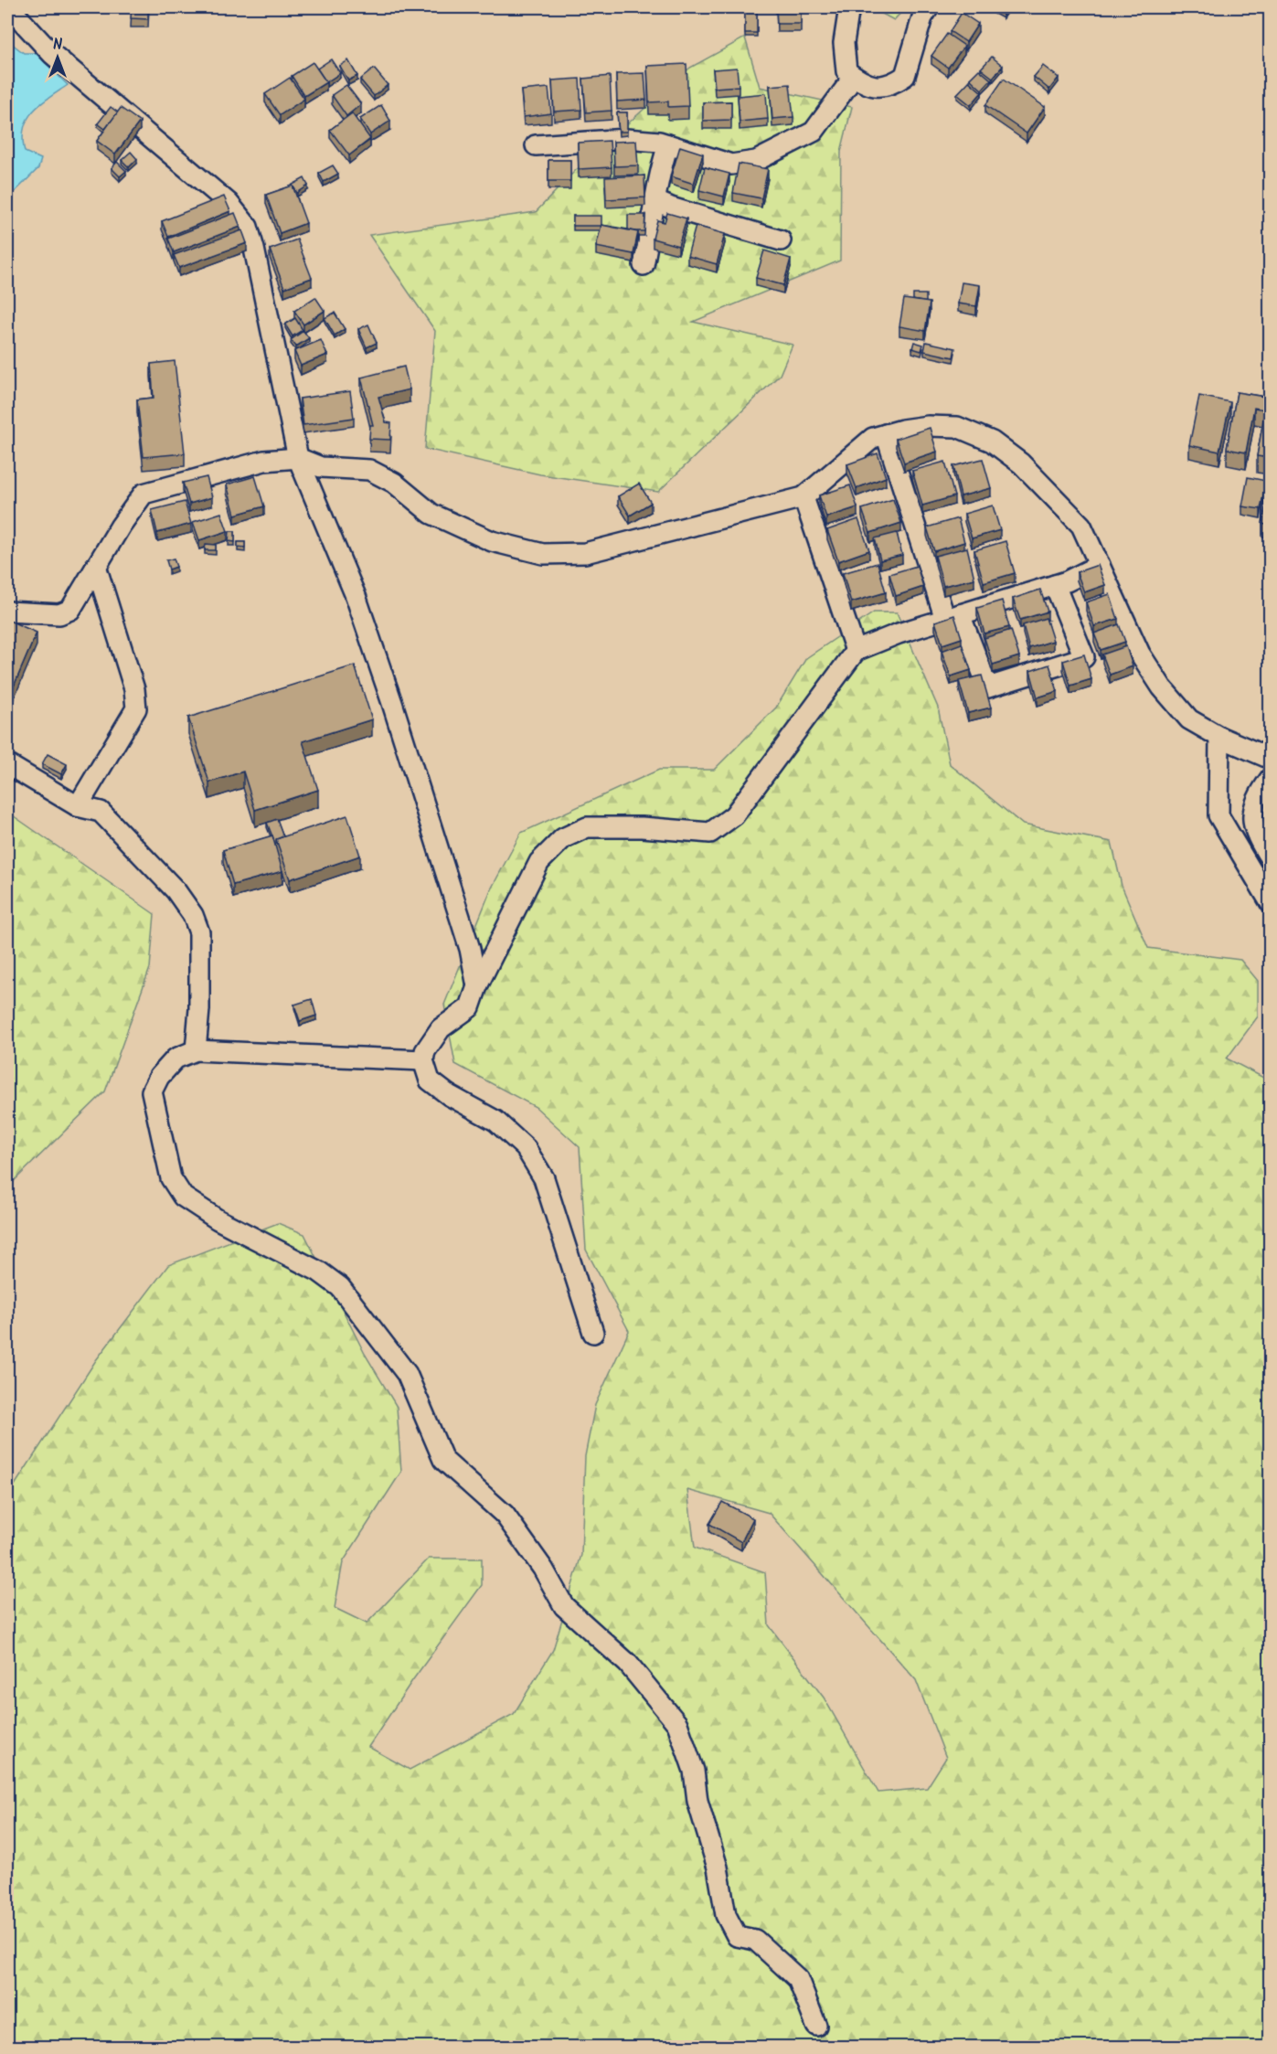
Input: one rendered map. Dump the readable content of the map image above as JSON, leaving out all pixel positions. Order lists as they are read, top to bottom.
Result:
{
  "north": "top"
}
